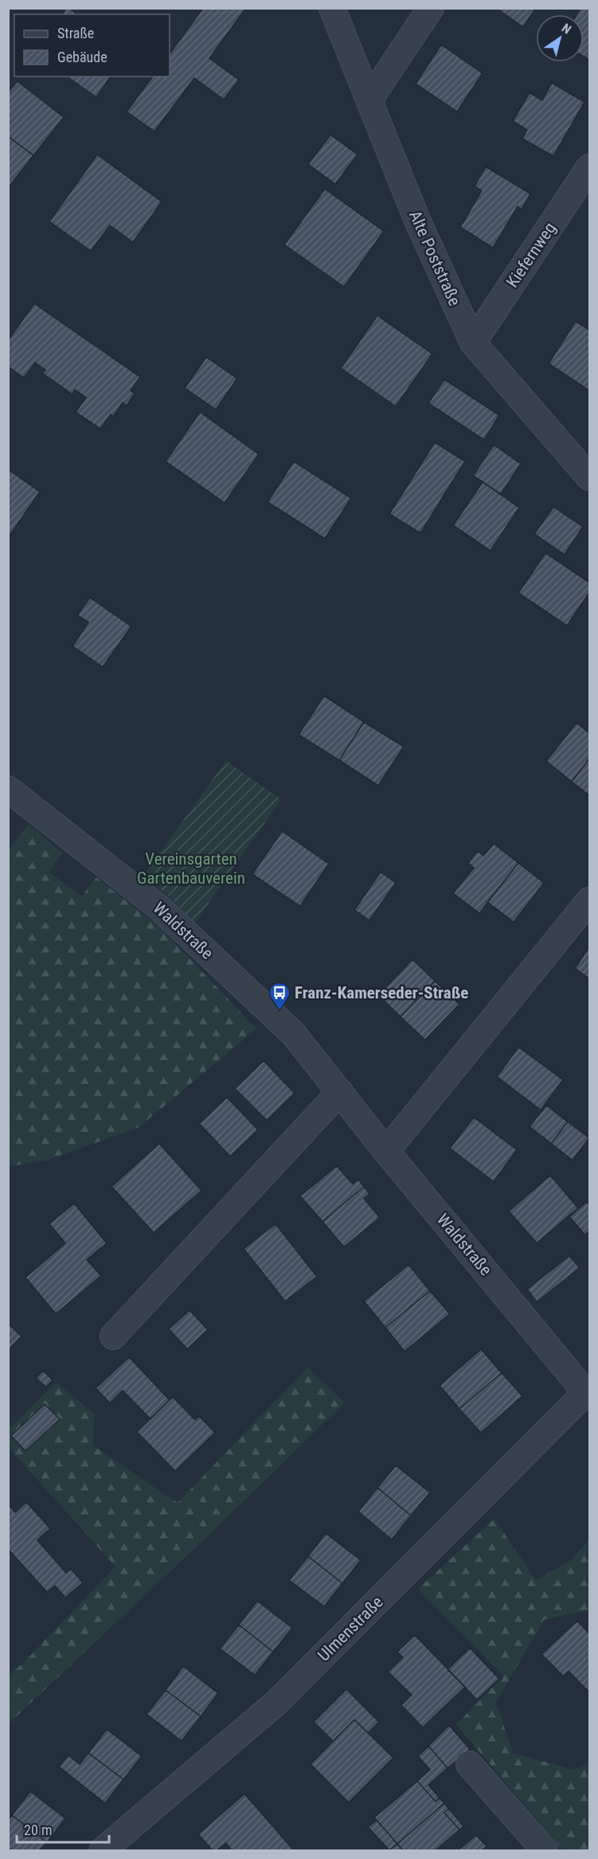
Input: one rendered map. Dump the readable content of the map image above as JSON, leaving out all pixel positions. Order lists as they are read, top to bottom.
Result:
{
  "streets": {
    "street": [
      "Kiefernweg",
      "Alte Poststraße",
      "Waldstraße",
      "Ulmenstraße"
    ]
  },
  "crossings": [
    ["Kiefernweg", "Alte Poststraße"],
    ["Waldstraße", "Ulmenstraße"]
  ],
  "parks": ["Vereinsgarten Gartenbauverein"],
  "places": {
    "bus stop": ["Franz-Kamerseder-Straße"]
  },
  "legend": ["Straße", "Gebäude"],
  "scale_bar": "20 m",
  "north": "top right"
}
